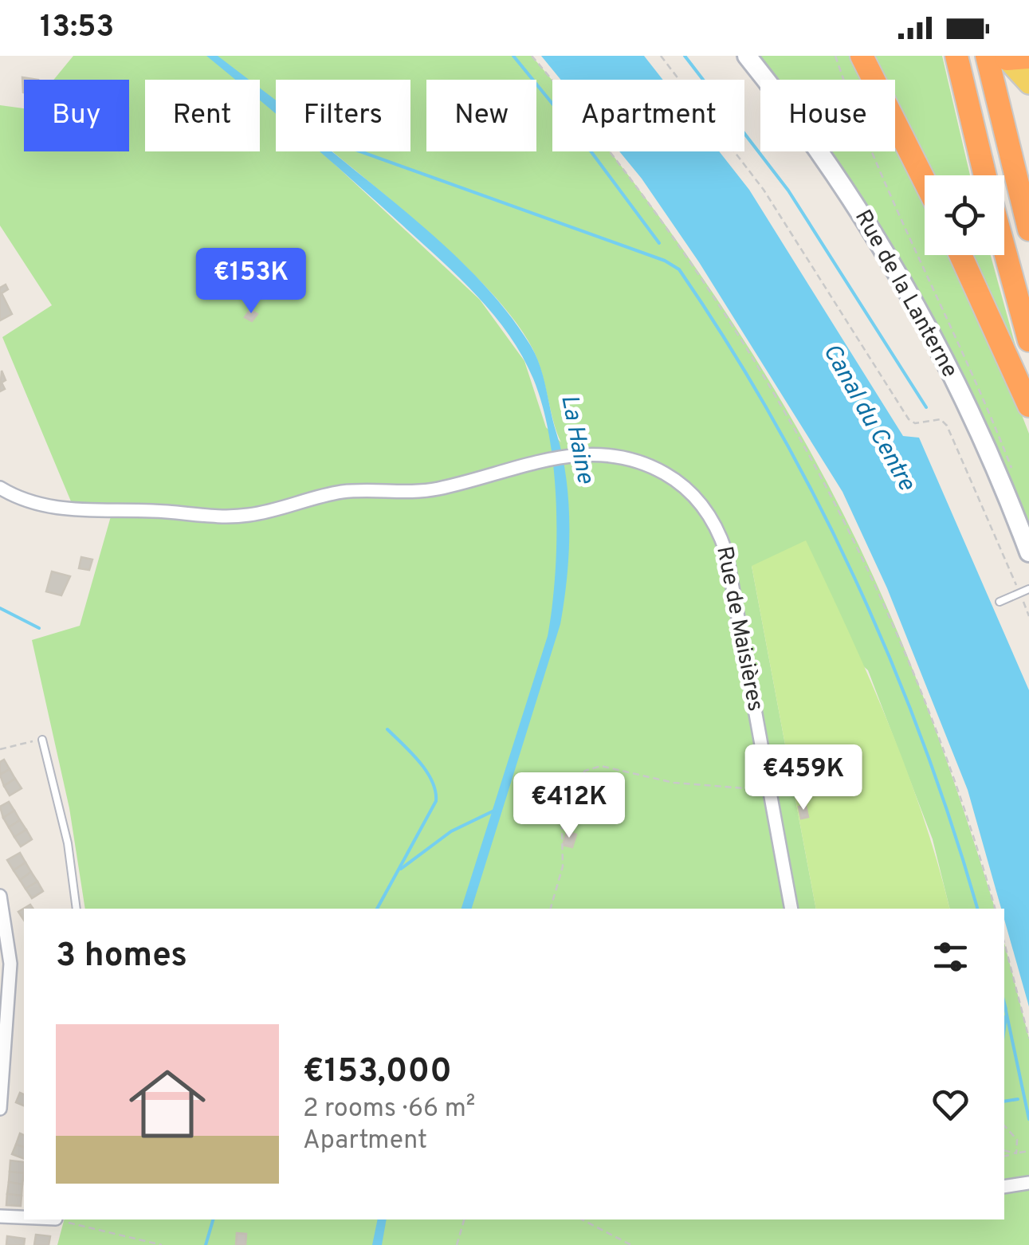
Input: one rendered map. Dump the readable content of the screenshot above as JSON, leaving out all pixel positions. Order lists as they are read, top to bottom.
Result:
{
  "streets": {
    "main road": ["Rue de la Lanterne"],
    "street": ["Rue de Maisières"]
  },
  "water": ["Canal du Centre", "La Haine"],
  "page": {
    "status": "13:53",
    "chip": [
      "Buy",
      "Rent",
      "Filters",
      "New",
      "Apartment",
      "House"
    ],
    "price": ["€153K", "€459K", "€412K"],
    "heading": "3 homes",
    "list": [
      {
        "name": "€153,000",
        "note": "2 rooms · 66 m² · Apartment"
      }
    ]
  }
}
